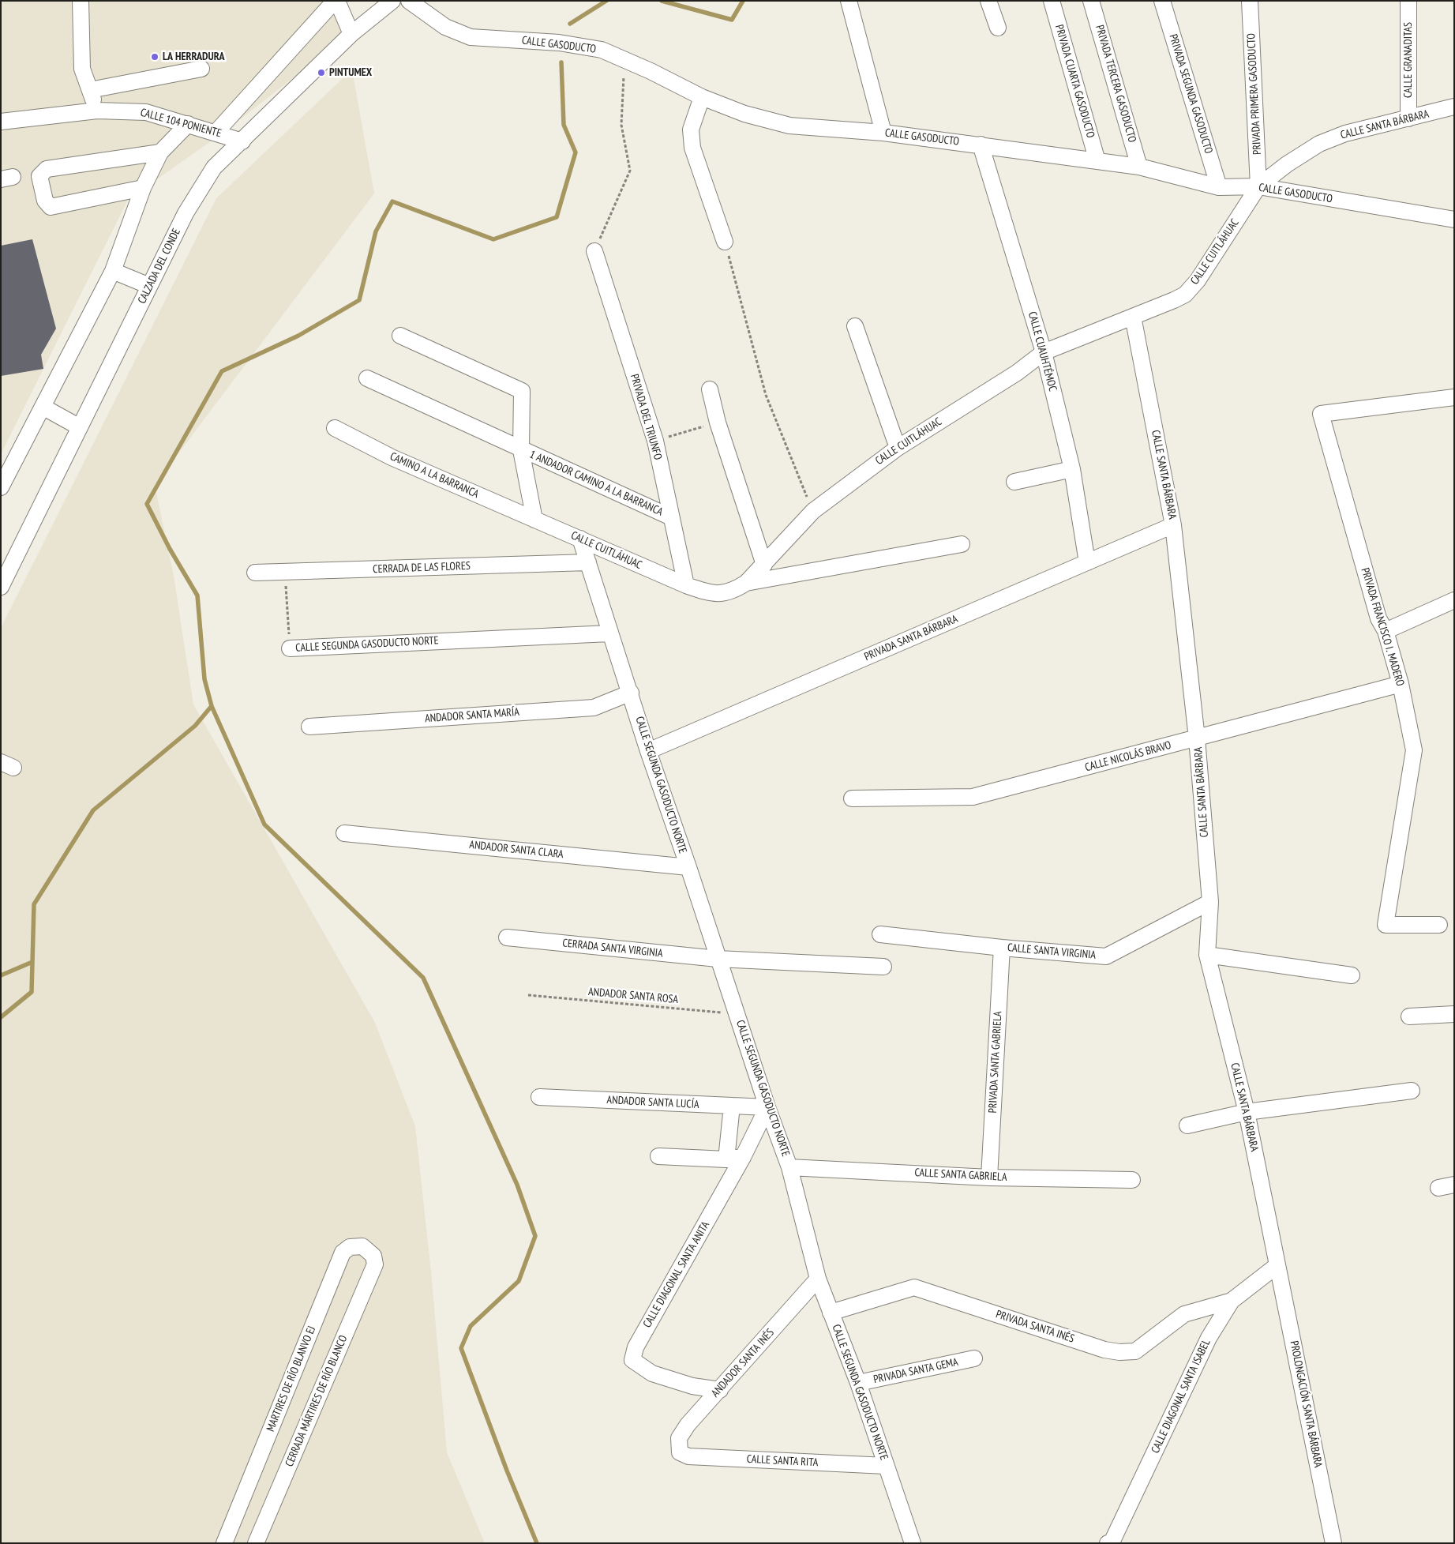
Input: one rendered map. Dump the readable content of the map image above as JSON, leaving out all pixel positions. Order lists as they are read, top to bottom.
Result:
{
  "streets": {
    "street": [
      "CALLE GASODUCTO",
      "CALLE GRANADITAS",
      "PRIVADA CUARTA GASODUCTO",
      "PRIVADA TERCERA GASODUCTO",
      "PRIVADA SEGUNDA GASODUCTO",
      "PRIVADA PRIMERA GASODUCTO",
      "CALLE 104 PONIENTE",
      "CALLE SANTA BÁRBARA",
      "CALLE CUITLÁHUAC",
      "CALZADA DEL CONDE",
      "CALLE CUAUHTÉMOC",
      "PRIVADA DEL TRIUNFO",
      "CAMINO A LA BARRANCA",
      "1 ANDADOR CAMINO A LA BARRANCA",
      "CERRADA DE LAS FLORES",
      "PRIVADA FRANCISCO I. MADERO",
      "PRIVADA SANTA BÁRBARA",
      "CALLE SEGUNDA GASODUCTO NORTE",
      "ANDADOR SANTA MARÍA",
      "CALLE NICOLÁS BRAVO",
      "ANDADOR SANTA CLARA",
      "CERRADA SANTA VIRGINIA",
      "CALLE SANTA VIRGINIA",
      "PRIVADA SANTA GABRIELA",
      "ANDADOR SANTA LUCÍA",
      "CALLE SANTA GABRIELA",
      "CALLE DIAGONAL SANTA ANITA",
      "PRIVADA SANTA INÉS",
      "ANDADOR SANTA INÉS",
      "PRIVADA SANTA GEMA",
      "MARTIRES DE RÍO BLANVO EJ",
      "CALLE DIAGONAL SANTA ISABEL",
      "CERRADA MÁRTIRES DE RÍO BLANCO",
      "PROLONGACIÓN SANTA BÁRBARA",
      "CALLE SANTA RITA"
    ],
    "path": ["ANDADOR SANTA ROSA"]
  },
  "crossings": [
    ["CALLE GASODUCTO", "PRIVADA CUARTA GASODUCTO"],
    ["CALLE GASODUCTO", "PRIVADA TERCERA GASODUCTO"],
    ["CALLE GASODUCTO", "PRIVADA SEGUNDA GASODUCTO"],
    ["CALLE GASODUCTO", "PRIVADA PRIMERA GASODUCTO"],
    ["CALLE GASODUCTO", "CALLE SANTA BÁRBARA"],
    ["CALLE GASODUCTO", "CALLE CUITLÁHUAC"],
    ["CALLE GASODUCTO", "CALLE CUAUHTÉMOC"],
    ["CALLE GRANADITAS", "CALLE SANTA BÁRBARA"],
    ["PRIVADA PRIMERA GASODUCTO", "CALLE SANTA BÁRBARA"],
    ["PRIVADA PRIMERA GASODUCTO", "CALLE CUITLÁHUAC"],
    ["CALLE 104 PONIENTE", "CALZADA DEL CONDE"],
    ["CALLE SANTA BÁRBARA", "CALLE CUITLÁHUAC"],
    ["CALLE SANTA BÁRBARA", "PRIVADA SANTA BÁRBARA"],
    ["CALLE SANTA BÁRBARA", "CALLE NICOLÁS BRAVO"],
    ["CALLE SANTA BÁRBARA", "CALLE SANTA VIRGINIA"],
    ["CALLE SANTA BÁRBARA", "CALLE DIAGONAL SANTA ISABEL"],
    ["CALLE SANTA BÁRBARA", "PROLONGACIÓN SANTA BÁRBARA"],
    ["CALLE CUITLÁHUAC", "CALLE CUAUHTÉMOC"],
    ["CALLE CUITLÁHUAC", "PRIVADA DEL TRIUNFO"],
    ["CALLE CUITLÁHUAC", "CAMINO A LA BARRANCA"],
    ["CALLE CUITLÁHUAC", "CALLE SEGUNDA GASODUCTO NORTE"],
    ["CALLE CUAUHTÉMOC", "PRIVADA SANTA BÁRBARA"],
    ["PRIVADA DEL TRIUNFO", "1 ANDADOR CAMINO A LA BARRANCA"],
    ["CERRADA DE LAS FLORES", "CALLE SEGUNDA GASODUCTO NORTE"],
    ["PRIVADA FRANCISCO I. MADERO", "CALLE NICOLÁS BRAVO"],
    ["PRIVADA SANTA BÁRBARA", "CALLE SEGUNDA GASODUCTO NORTE"],
    ["CALLE SEGUNDA GASODUCTO NORTE", "ANDADOR SANTA MARÍA"],
    ["CALLE SEGUNDA GASODUCTO NORTE", "ANDADOR SANTA CLARA"],
    ["CALLE SEGUNDA GASODUCTO NORTE", "CERRADA SANTA VIRGINIA"],
    ["CALLE SEGUNDA GASODUCTO NORTE", "ANDADOR SANTA ROSA"],
    ["CALLE SEGUNDA GASODUCTO NORTE", "ANDADOR SANTA LUCÍA"],
    ["CALLE SEGUNDA GASODUCTO NORTE", "CALLE SANTA GABRIELA"],
    ["CALLE SEGUNDA GASODUCTO NORTE", "CALLE DIAGONAL SANTA ANITA"],
    ["CALLE SEGUNDA GASODUCTO NORTE", "PRIVADA SANTA INÉS"],
    ["CALLE SEGUNDA GASODUCTO NORTE", "ANDADOR SANTA INÉS"],
    ["CALLE SEGUNDA GASODUCTO NORTE", "PRIVADA SANTA GEMA"],
    ["CALLE SEGUNDA GASODUCTO NORTE", "CALLE SANTA RITA"],
    ["CALLE SANTA VIRGINIA", "PRIVADA SANTA GABRIELA"],
    ["PRIVADA SANTA GABRIELA", "CALLE SANTA GABRIELA"],
    ["ANDADOR SANTA LUCÍA", "CALLE DIAGONAL SANTA ANITA"],
    ["CALLE DIAGONAL SANTA ANITA", "ANDADOR SANTA INÉS"],
    ["PRIVADA SANTA INÉS", "CALLE DIAGONAL SANTA ISABEL"],
    ["ANDADOR SANTA INÉS", "CALLE SANTA RITA"],
    ["MARTIRES DE RÍO BLANVO EJ", "CERRADA MÁRTIRES DE RÍO BLANCO"],
    ["CALLE DIAGONAL SANTA ISABEL", "PROLONGACIÓN SANTA BÁRBARA"]
  ],
  "places": ["LA HERRADURA", "PINTUMEX"]
}
